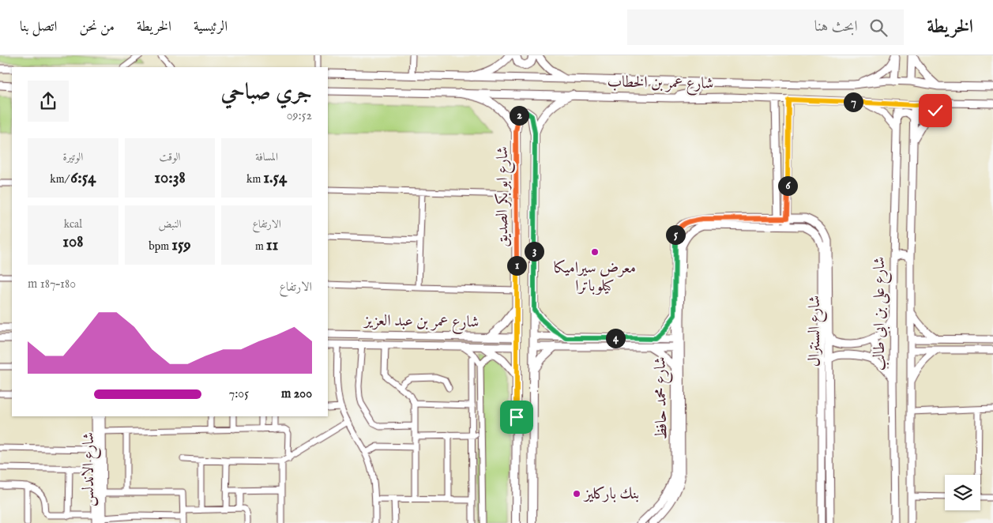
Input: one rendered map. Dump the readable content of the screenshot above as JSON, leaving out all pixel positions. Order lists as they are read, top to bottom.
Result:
{
  "streets": {
    "main road": ["شارع ابو بكر الصديق"],
    "street": [
      "شارع عمر بن الخطاب",
      "شارع على بن ابى طالب",
      "شارع عمر بن عبد العزيز",
      "شارع السنترال",
      "شارع محمد حافظ",
      "شارع الاندلس"
    ]
  },
  "crossings": [
    ["شارع عمر بن الخطاب", "شارع ابو بكر الصديق"],
    ["شارع عمر بن الخطاب", "شارع على بن ابى طالب"],
    ["شارع ابو بكر الصديق", "شارع عمر بن عبد العزيز"],
    ["شارع السنترال", "شارع محمد حافظ"]
  ],
  "places": ["معرض سيراميكا كيلوباترا", "بنك باركليز"],
  "page": {
    "header": "الخريطة",
    "search": "ابحث هنا",
    "nav": [
      "الرئيسية",
      "الخريطة",
      "من نحن",
      "اتصل بنا"
    ],
    "heading": ["جري صباحي", "09:52"],
    "pins": [
      "7",
      "2",
      "6",
      "5",
      "3",
      "1",
      "4"
    ],
    "stats": [
      ["المسافة", "1.54 km"],
      ["الوقت", "10:38"],
      ["الوتيرة", "6:54 /km"],
      ["الارتفاع", "11 m"],
      ["النبض", "159 bpm"],
      ["kcal", "108"]
    ],
    "chart": ["الارتفاع", "180–187 m"],
    "list": [
      {
        "name": "200 m",
        "note": "7:05"
      }
    ]
  }
}
